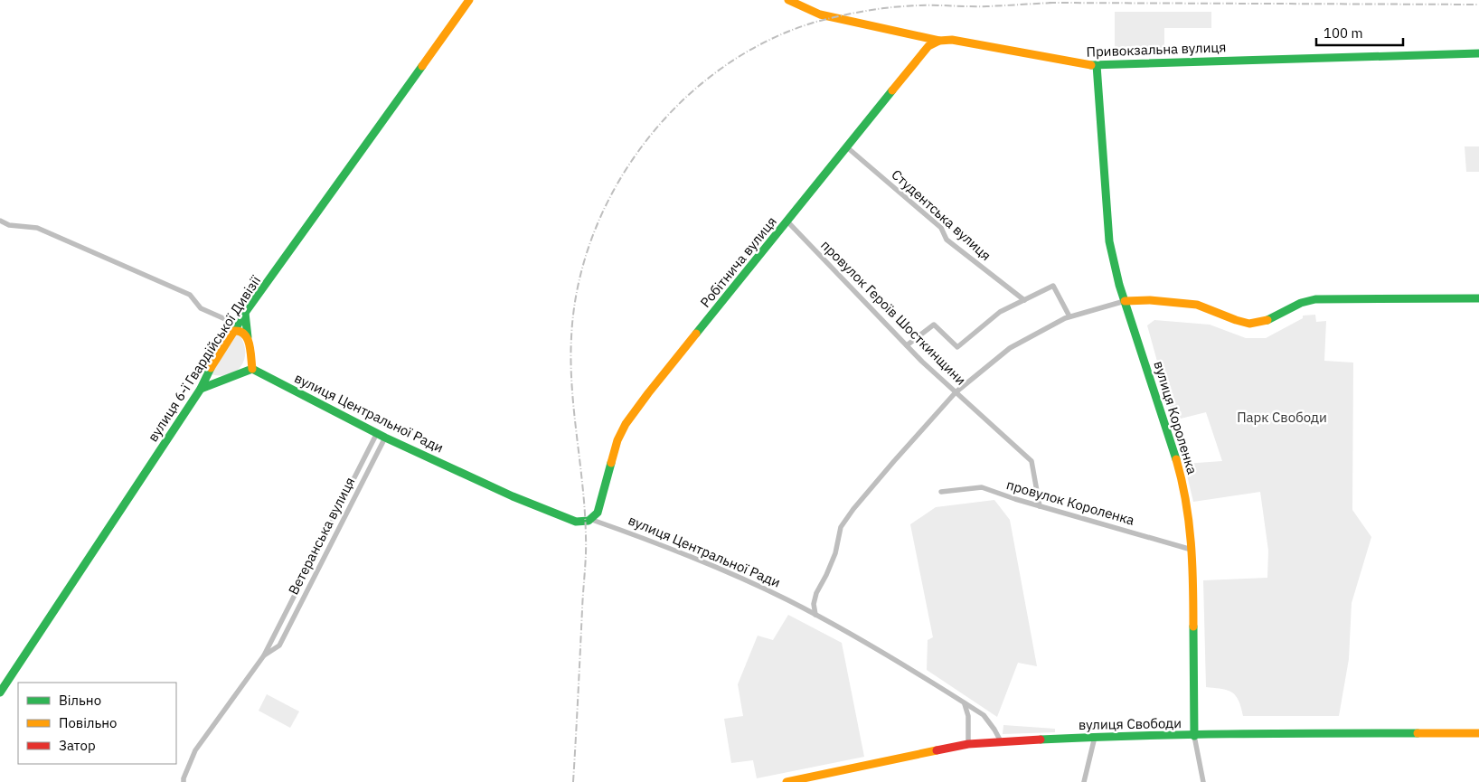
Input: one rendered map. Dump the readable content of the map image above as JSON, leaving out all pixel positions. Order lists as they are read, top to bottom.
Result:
{
  "streets": {
    "main road": [
      "Привокзальна вулиця",
      "Робітнича вулиця",
      "вулиця 6-ї Гвардійської Дивізії",
      "вулиця Центральної Ради",
      "вулиця Короленка",
      "вулиця Свободи"
    ],
    "street": [
      "Студентська вулиця",
      "провулок Героїв Шосткинщини",
      "провулок Короленка",
      "Ветеранська вулиця"
    ]
  },
  "crossings": [
    ["Привокзальна вулиця", "Робітнича вулиця"],
    ["Привокзальна вулиця", "вулиця Короленка"],
    ["Студентська вулиця", "Робітнича вулиця"],
    ["Робітнича вулиця", "провулок Героїв Шосткинщини"],
    ["Робітнича вулиця", "вулиця Центральної Ради"],
    ["провулок Героїв Шосткинщини", "провулок Короленка"],
    ["вулиця Центральної Ради", "Ветеранська вулиця"],
    ["вулиця Центральної Ради", "вулиця Свободи"],
    ["вулиця Короленка", "провулок Короленка"],
    ["вулиця Короленка", "вулиця Свободи"]
  ],
  "parks": ["Парк Свободи"],
  "legend": ["Вільно", "Повільно", "Затор"],
  "scale_bar": "100 m"
}
